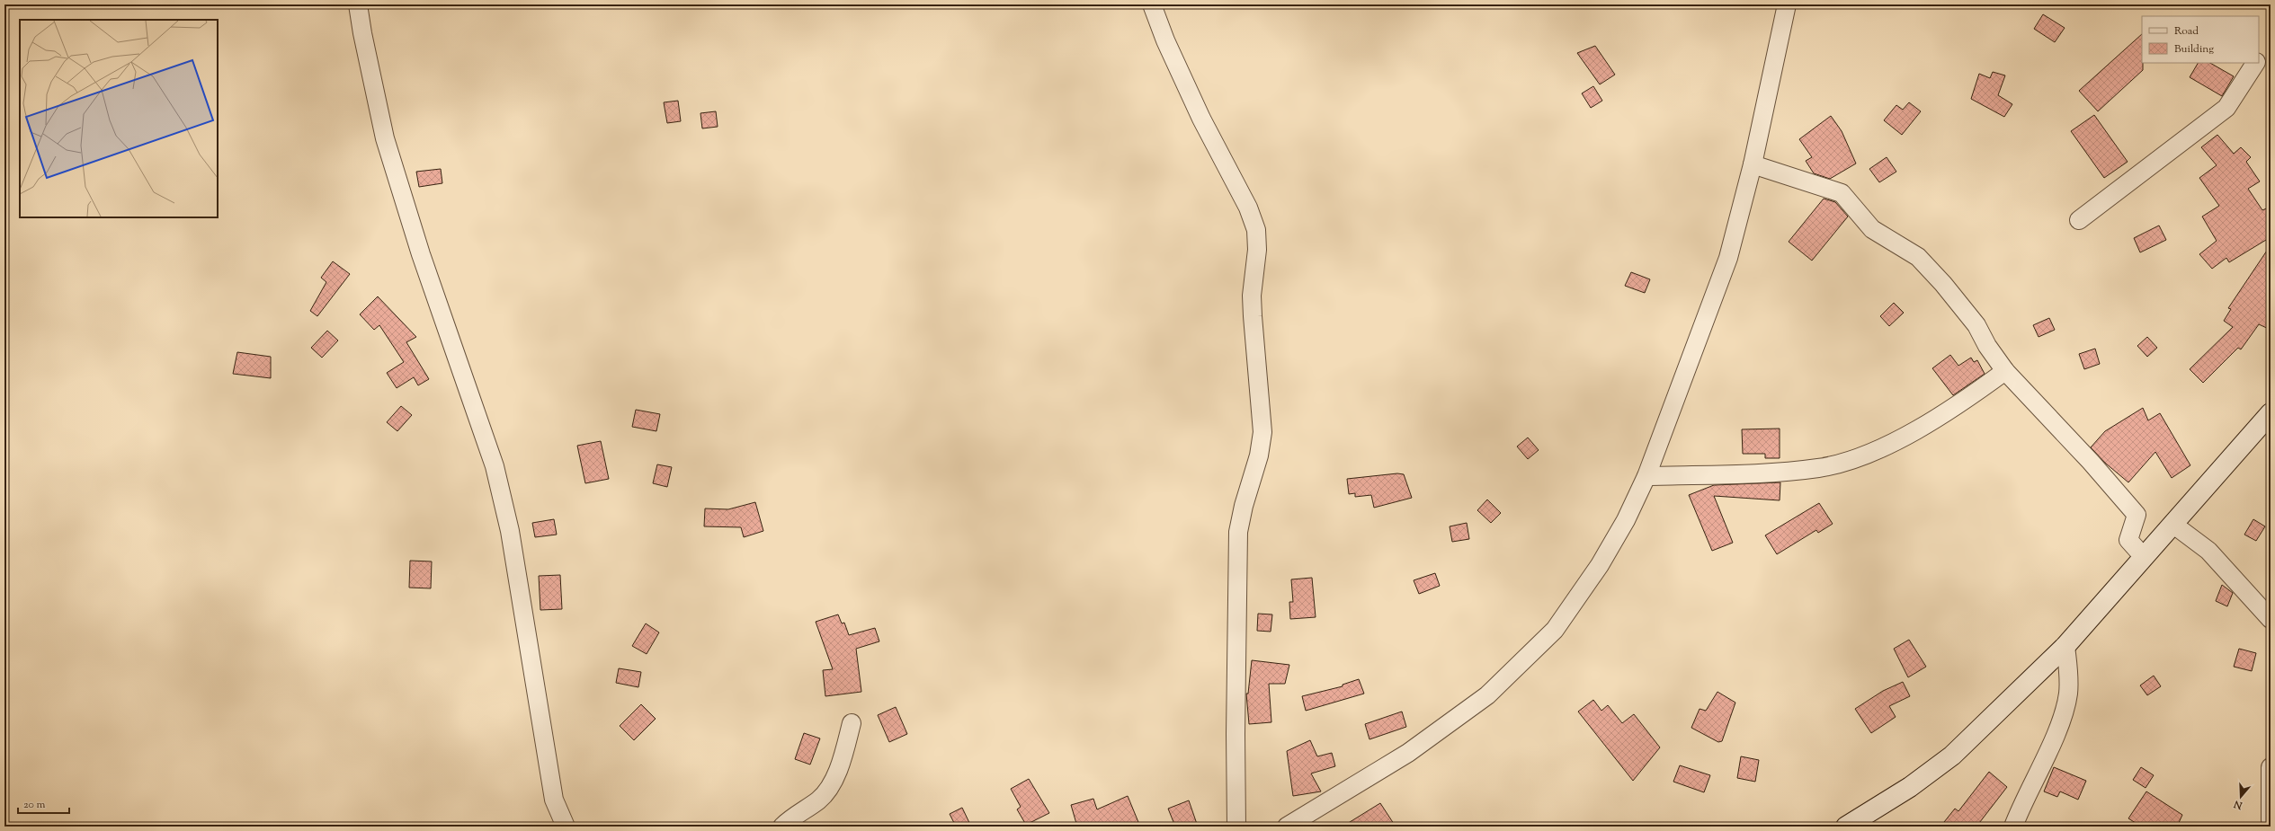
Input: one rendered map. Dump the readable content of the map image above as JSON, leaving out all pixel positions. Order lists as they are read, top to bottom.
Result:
{
  "legend": ["Road", "Building"],
  "scale_bar": "20 m",
  "north": "bottom"
}
